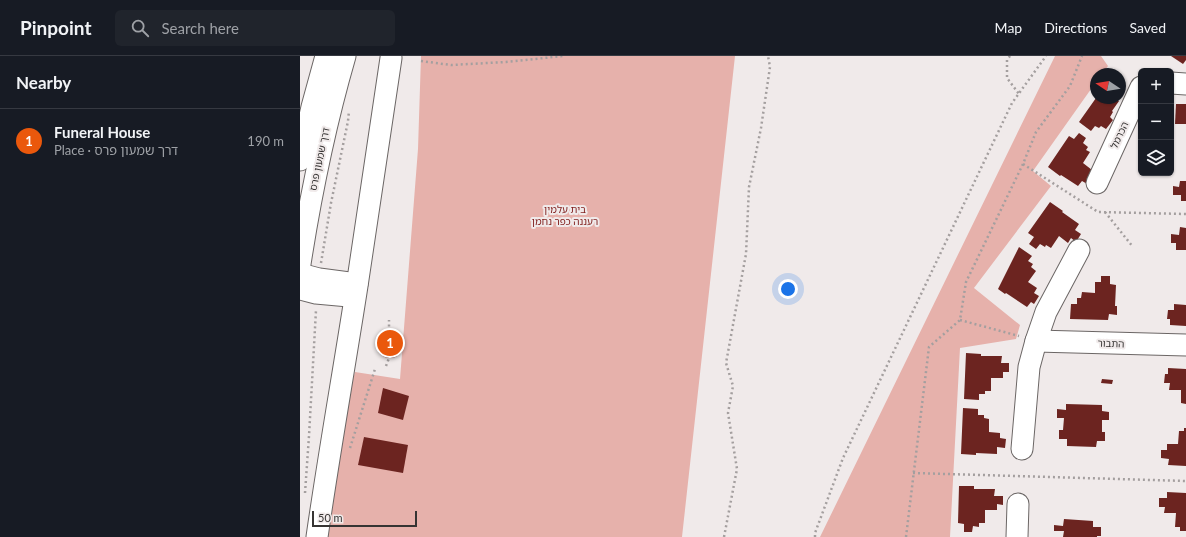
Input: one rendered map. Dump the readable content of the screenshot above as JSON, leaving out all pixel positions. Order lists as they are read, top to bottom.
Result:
{
  "streets": {
    "street": ["הכרמל", "דרך שמעון פרס", "התבור"]
  },
  "parks": ["בית עלמין רעננה כפר נחמן"],
  "scale_bar": "50 m",
  "north": "left",
  "page": {
    "header": "Pinpoint",
    "search": "Search here",
    "nav": ["Map", "Directions", "Saved"],
    "heading": "Nearby",
    "map_buttons": ["+", "−"],
    "list": [
      {
        "mark": "1",
        "name": "Funeral House",
        "note": "Place · דרך שמעון פרס",
        "value": "190 m"
      }
    ],
    "pins": "1",
    "scale": "50 m"
  }
}
